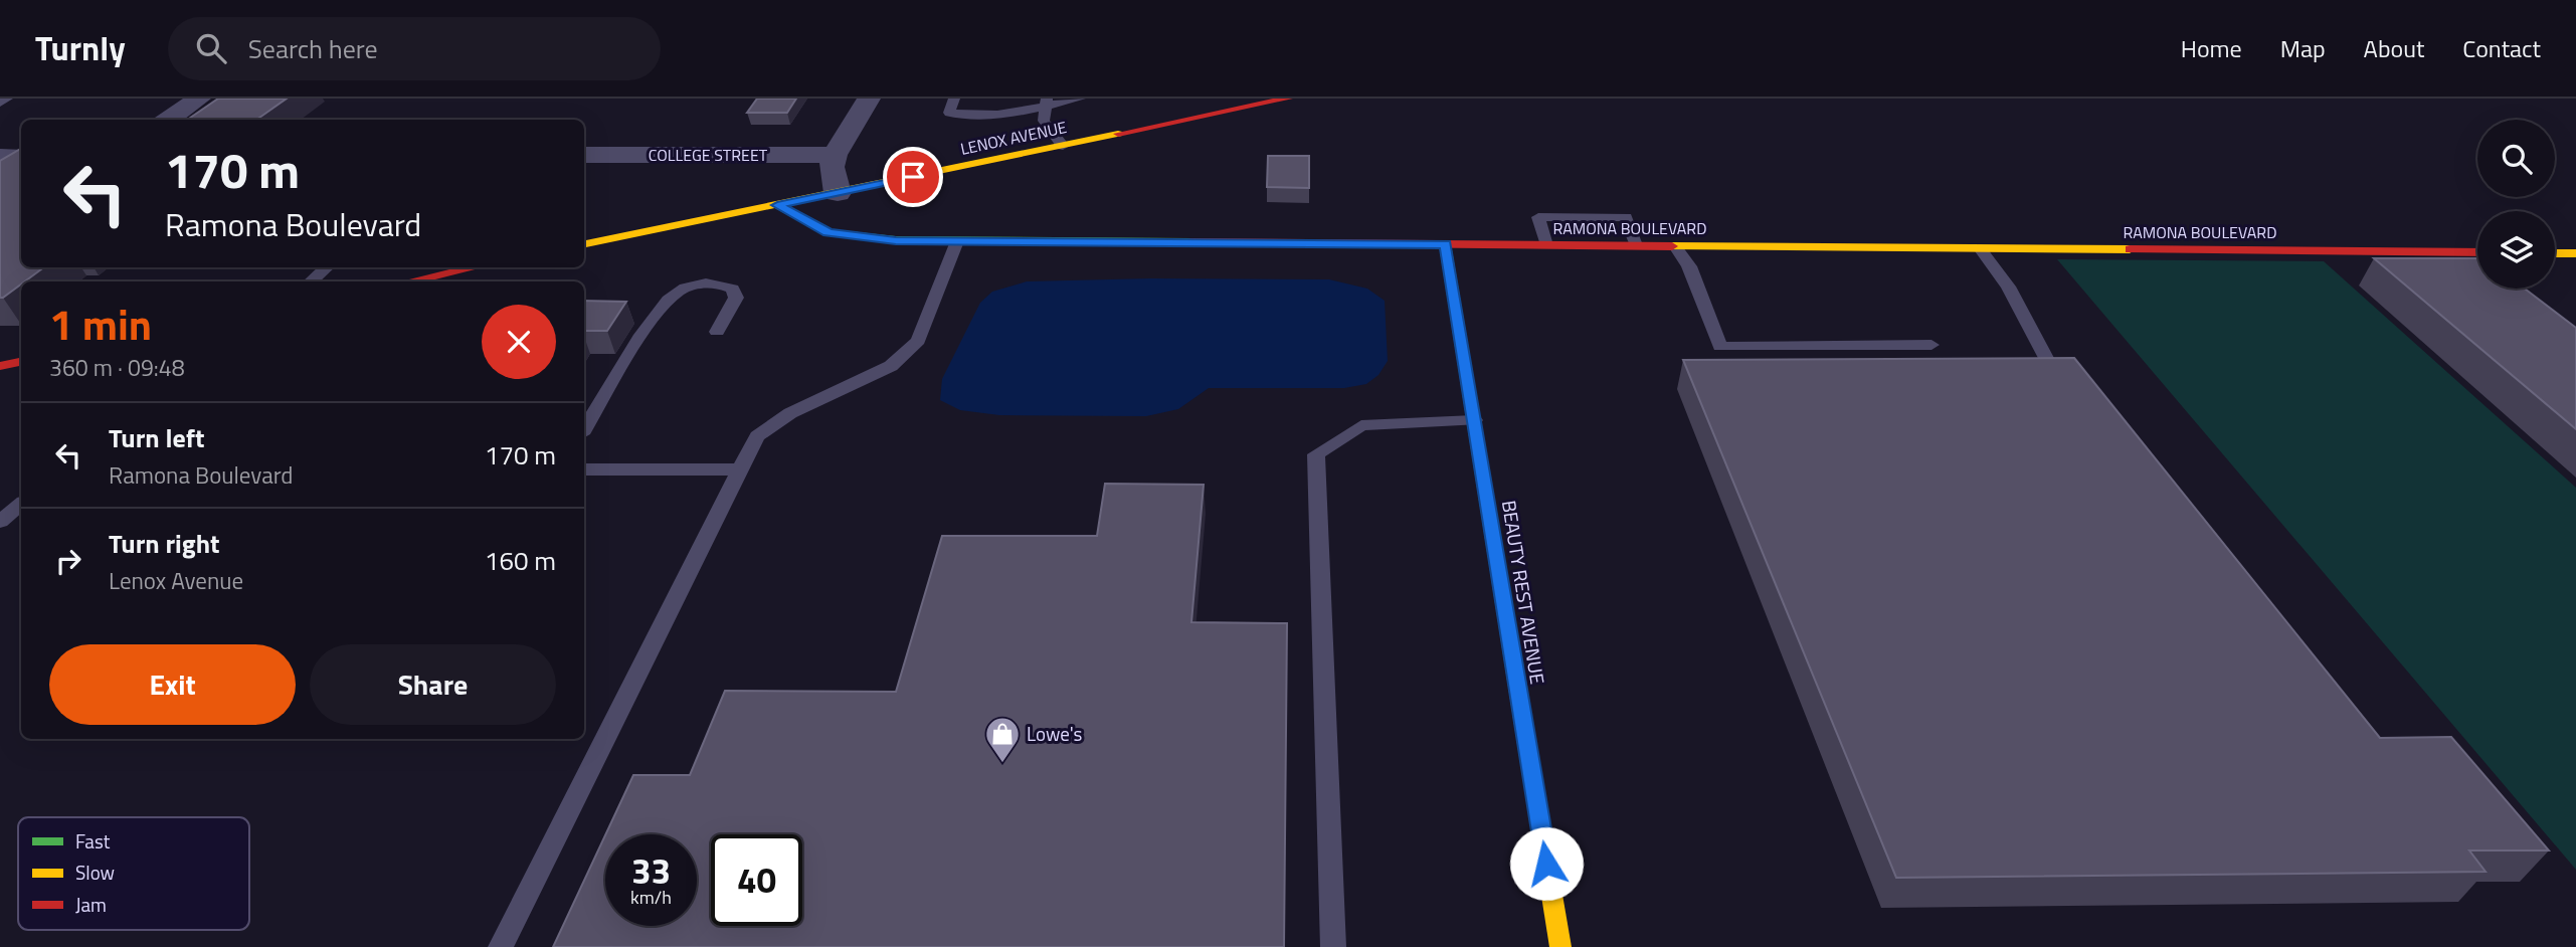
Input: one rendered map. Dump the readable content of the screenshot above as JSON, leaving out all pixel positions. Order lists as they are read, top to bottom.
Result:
{
  "streets": {
    "street": [
      "LENOX AVENUE",
      "COLLEGE STREET",
      "RAMONA BOULEVARD",
      "BEAUTY REST AVENUE"
    ]
  },
  "crossings": [
    ["LENOX AVENUE", "RAMONA BOULEVARD"],
    ["RAMONA BOULEVARD", "BEAUTY REST AVENUE"]
  ],
  "places": {
    "shop": ["Lowe's"]
  },
  "legend": ["Fast", "Slow", "Jam"],
  "page": {
    "header": "Turnly",
    "search": "Search here",
    "nav": [
      "Home",
      "Map",
      "About",
      "Contact"
    ],
    "turn": ["170 m", "Ramona Boulevard"],
    "heading": ["1 min", "360 m · 09:48"],
    "list": [
      {
        "name": "Turn left",
        "note": "Ramona Boulevard",
        "value": "170 m"
      },
      {
        "name": "Turn right",
        "note": "Lenox Avenue",
        "value": "160 m"
      }
    ],
    "buttons": ["Exit", "Share"],
    "speed": "33 km/h",
    "limit": "40"
  }
}
